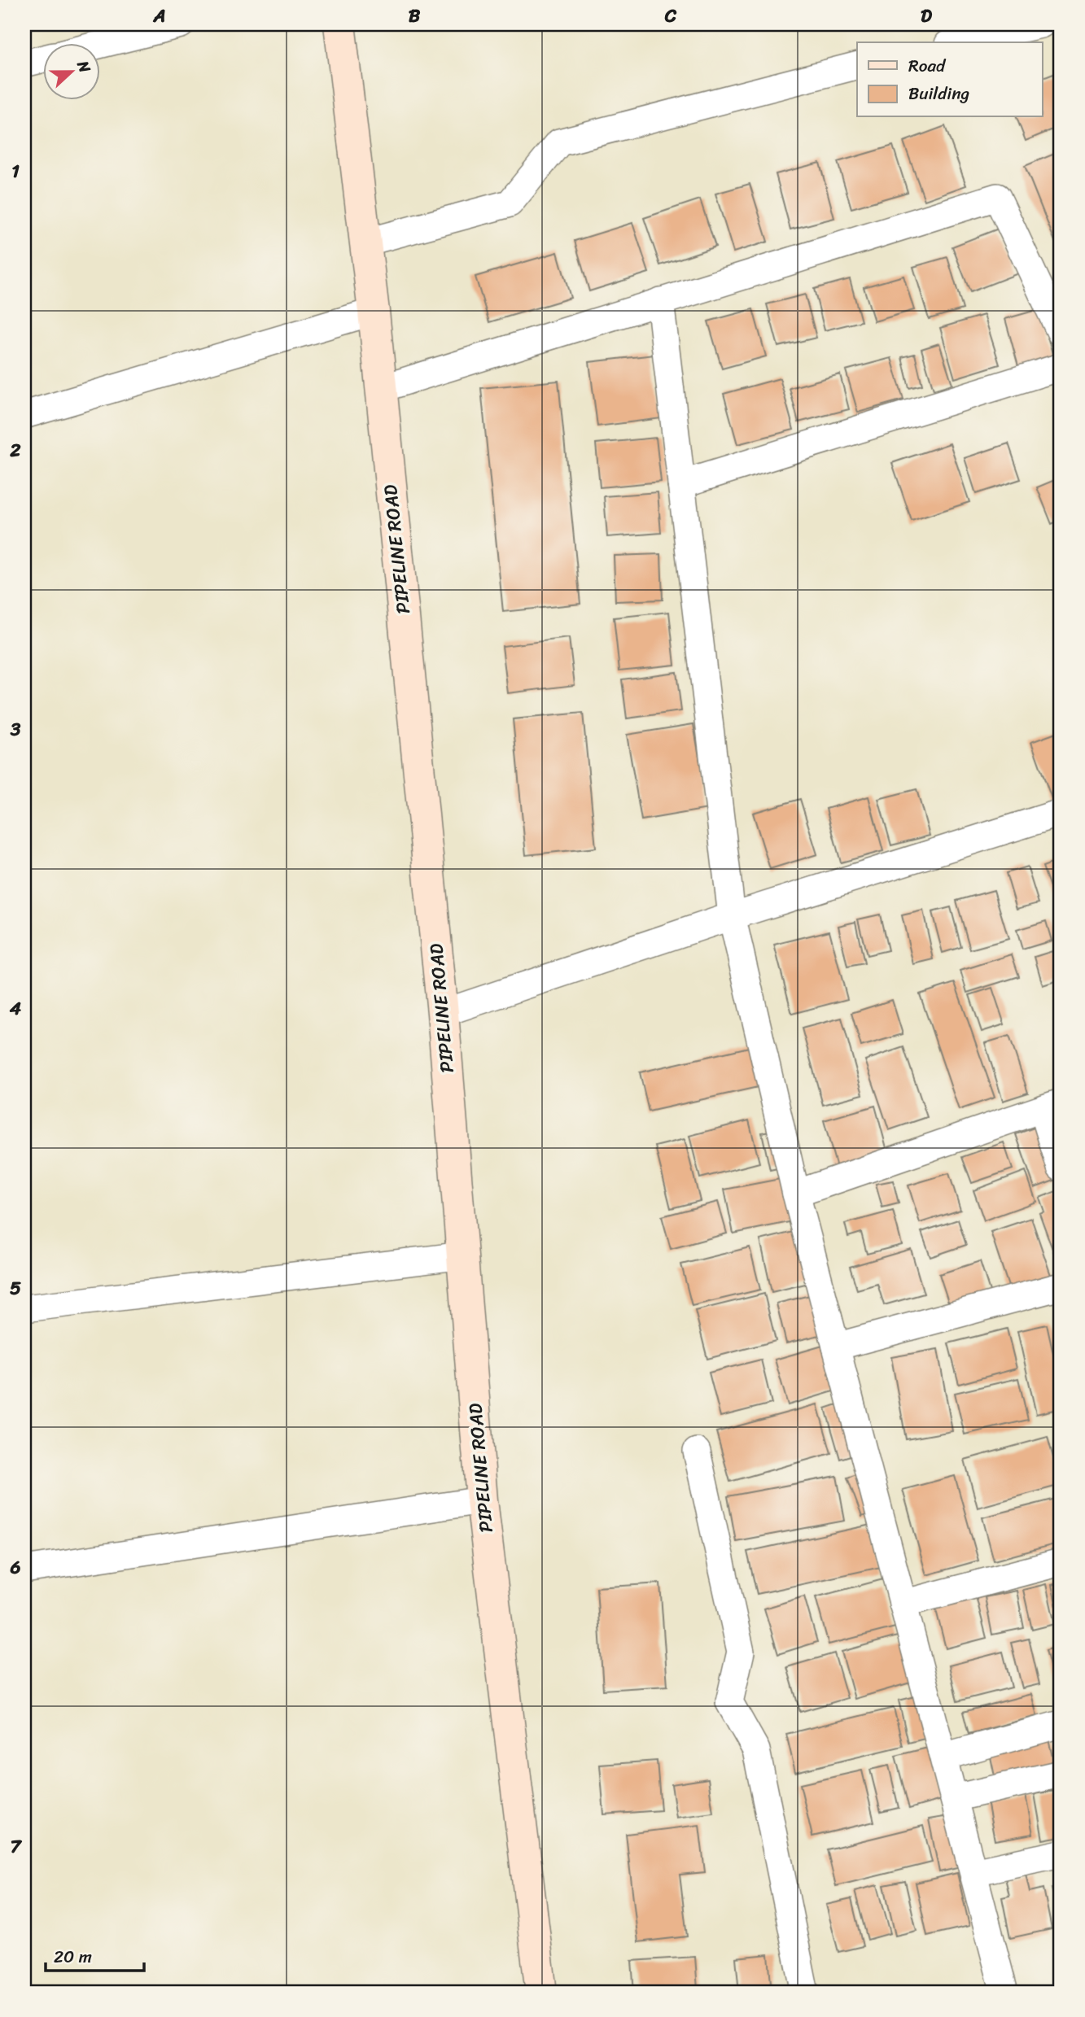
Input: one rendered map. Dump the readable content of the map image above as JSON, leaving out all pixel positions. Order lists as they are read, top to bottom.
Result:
{
  "streets": {
    "main road": ["PIPELINE ROAD"]
  },
  "legend": ["Road", "Building"],
  "scale_bar": "20 m",
  "north": "right",
  "grid": {
    "columns": [
      "A",
      "B",
      "C",
      "D"
    ],
    "rows": [
      "1",
      "2",
      "3",
      "4",
      "5",
      "6",
      "7"
    ]
  }
}
